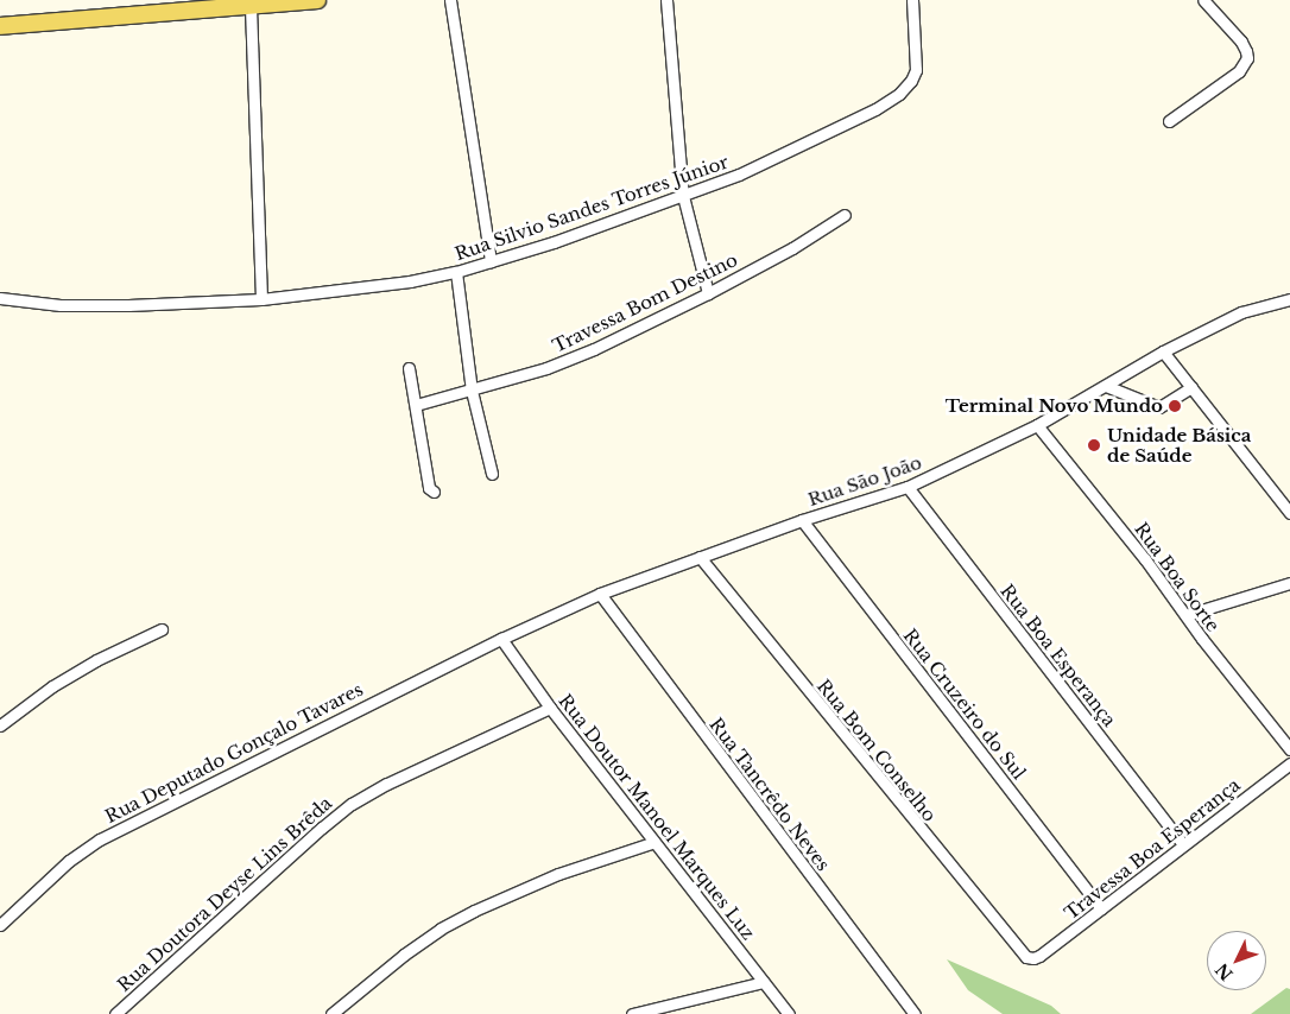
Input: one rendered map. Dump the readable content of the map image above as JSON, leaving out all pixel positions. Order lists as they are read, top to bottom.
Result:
{
  "streets": {
    "street": [
      "Rua Silvio Sandes Torres Júnior",
      "Travessa Bom Destino",
      "Rua São João",
      "Rua Boa Sorte",
      "Rua Boa Esperança",
      "Rua Cruzeiro do Sul",
      "Rua Bom Conselho",
      "Rua Deputado Gonçalo Tavares",
      "Rua Tancrêdo Neves",
      "Rua Doutor Manoel Marques Luz",
      "Travessa Boa Esperança",
      "Rua Doutora Deyse Lins Brêda"
    ]
  },
  "crossings": [
    ["Rua São João", "Rua Boa Sorte"],
    ["Rua São João", "Rua Boa Esperança"],
    ["Rua São João", "Rua Cruzeiro do Sul"],
    ["Rua São João", "Rua Bom Conselho"],
    ["Rua São João", "Rua Deputado Gonçalo Tavares"],
    ["Rua São João", "Rua Tancrêdo Neves"],
    ["Rua São João", "Rua Doutor Manoel Marques Luz"],
    ["Rua Boa Esperança", "Travessa Boa Esperança"],
    ["Rua Cruzeiro do Sul", "Travessa Boa Esperança"],
    ["Rua Bom Conselho", "Travessa Boa Esperança"],
    ["Rua Deputado Gonçalo Tavares", "Rua Doutor Manoel Marques Luz"],
    ["Rua Doutor Manoel Marques Luz", "Rua Doutora Deyse Lins Brêda"]
  ],
  "places": ["Terminal Novo Mundo", "Unidade Básica de Saúde"],
  "north": "bottom left"
}
